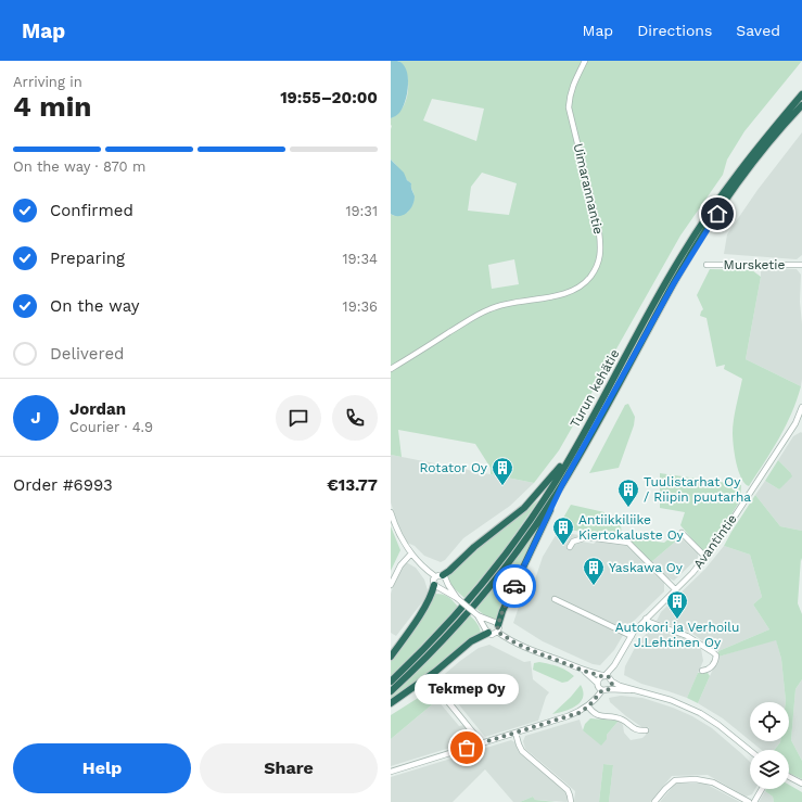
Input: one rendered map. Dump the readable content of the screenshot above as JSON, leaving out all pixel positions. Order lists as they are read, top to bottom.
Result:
{
  "streets": {
    "highway": ["Turun kehätie"],
    "street": ["Uimarannantie", "Mursketie", "Avantintie"]
  },
  "places": {
    "building": [
      "Rotator Oy",
      "Tuulistarhat Oy / Riipin puutarha",
      "Antiikkiliike Kiertokaluste Oy",
      "Yaskawa Oy",
      "Autokori ja Verhoilu J.Lehtinen Oy"
    ],
    "other": ["Tekmep Oy"]
  },
  "page": {
    "header": "Map",
    "nav": ["Map", "Directions", "Saved"],
    "heading": ["4 min", "Arriving in", "19:55–20:00"],
    "panel": [
      "Jordan",
      "Courier · 4.9",
      "Order #6993",
      "€13.77"
    ],
    "bar": "On the way · 870 m",
    "list": [
      ["Confirmed", "19:31"],
      ["Preparing", "19:34"],
      ["On the way", "19:36"],
      "Delivered"
    ],
    "round": "J",
    "bubble": "Tekmep Oy",
    "buttons": ["Help", "Share"]
  }
}
